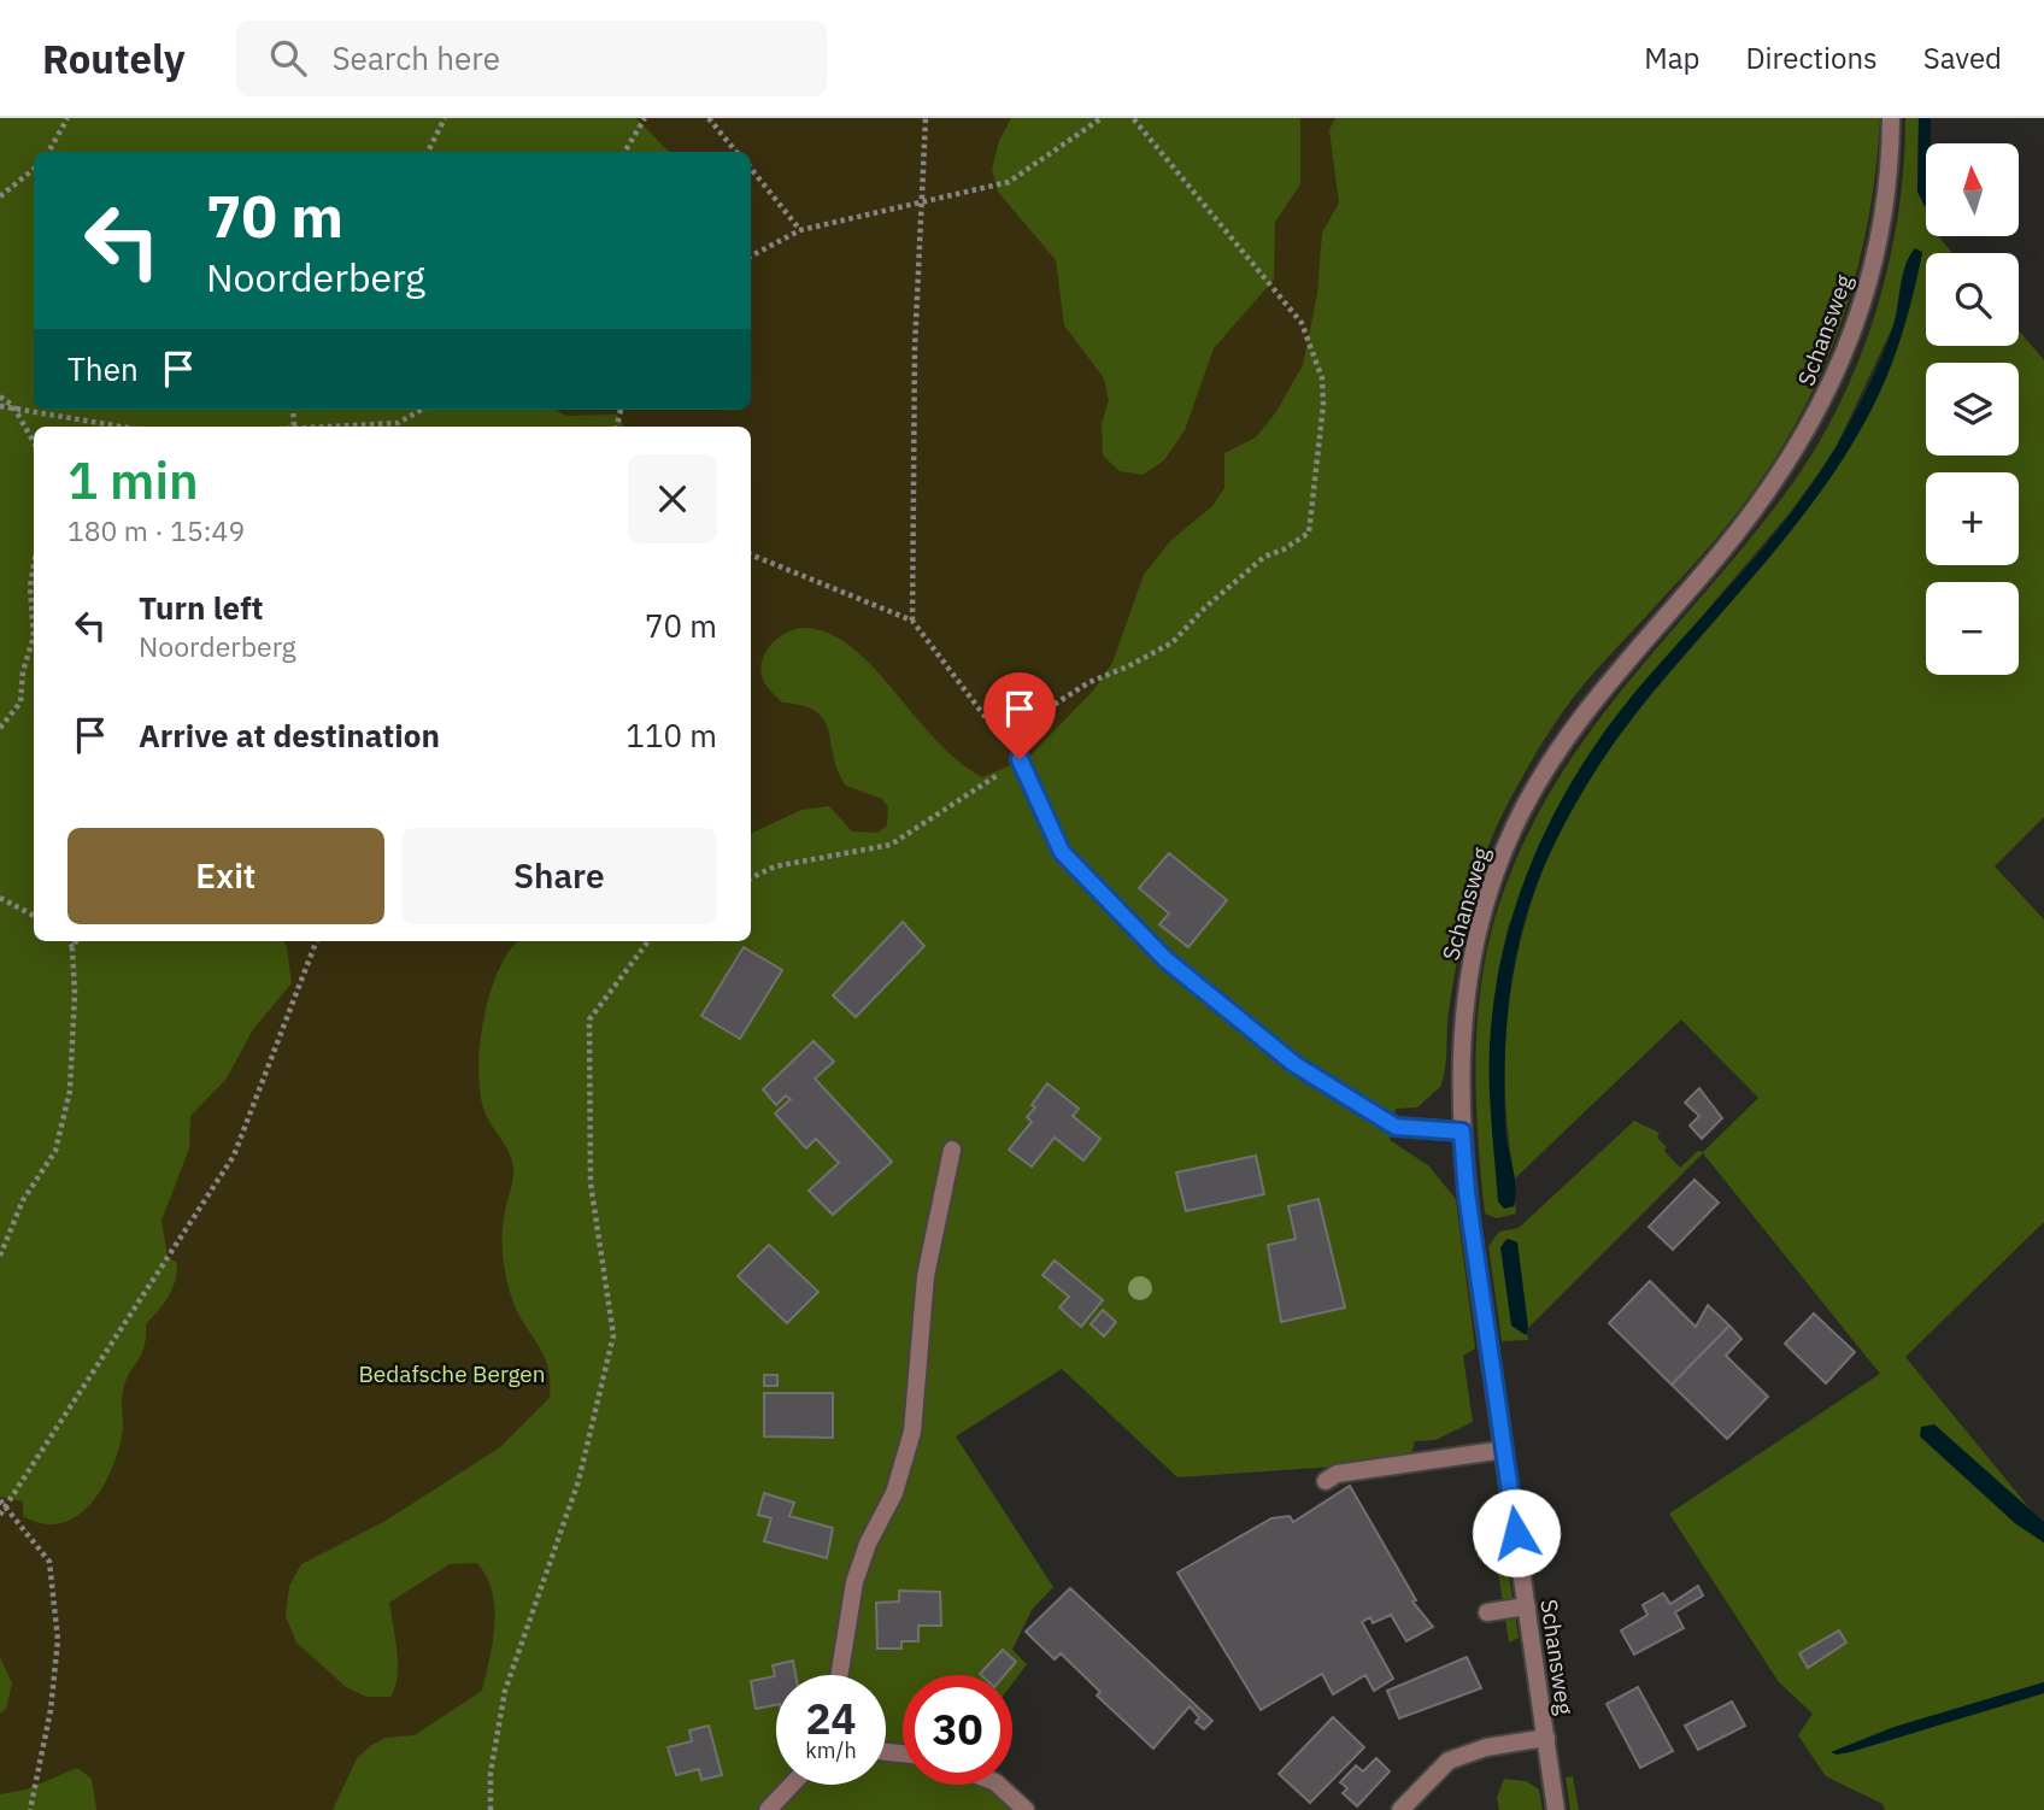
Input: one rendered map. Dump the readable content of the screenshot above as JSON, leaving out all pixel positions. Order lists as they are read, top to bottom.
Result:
{
  "streets": {
    "street": ["Schansweg"]
  },
  "parks": ["Bedafsche Bergen"],
  "north": "top",
  "page": {
    "header": "Routely",
    "search": "Search here",
    "nav": ["Map", "Directions", "Saved"],
    "map_buttons": ["+", "−"],
    "turn": ["70 m", "Noorderberg"],
    "then": "Then",
    "heading": ["1 min", "180 m · 15:49"],
    "list": [
      {
        "name": "Turn left",
        "note": "Noorderberg",
        "value": "70 m"
      },
      {
        "name": "Arrive at destination",
        "value": "110 m"
      }
    ],
    "buttons": ["Exit", "Share"],
    "speed": "24 km/h",
    "limit": "30"
  }
}
